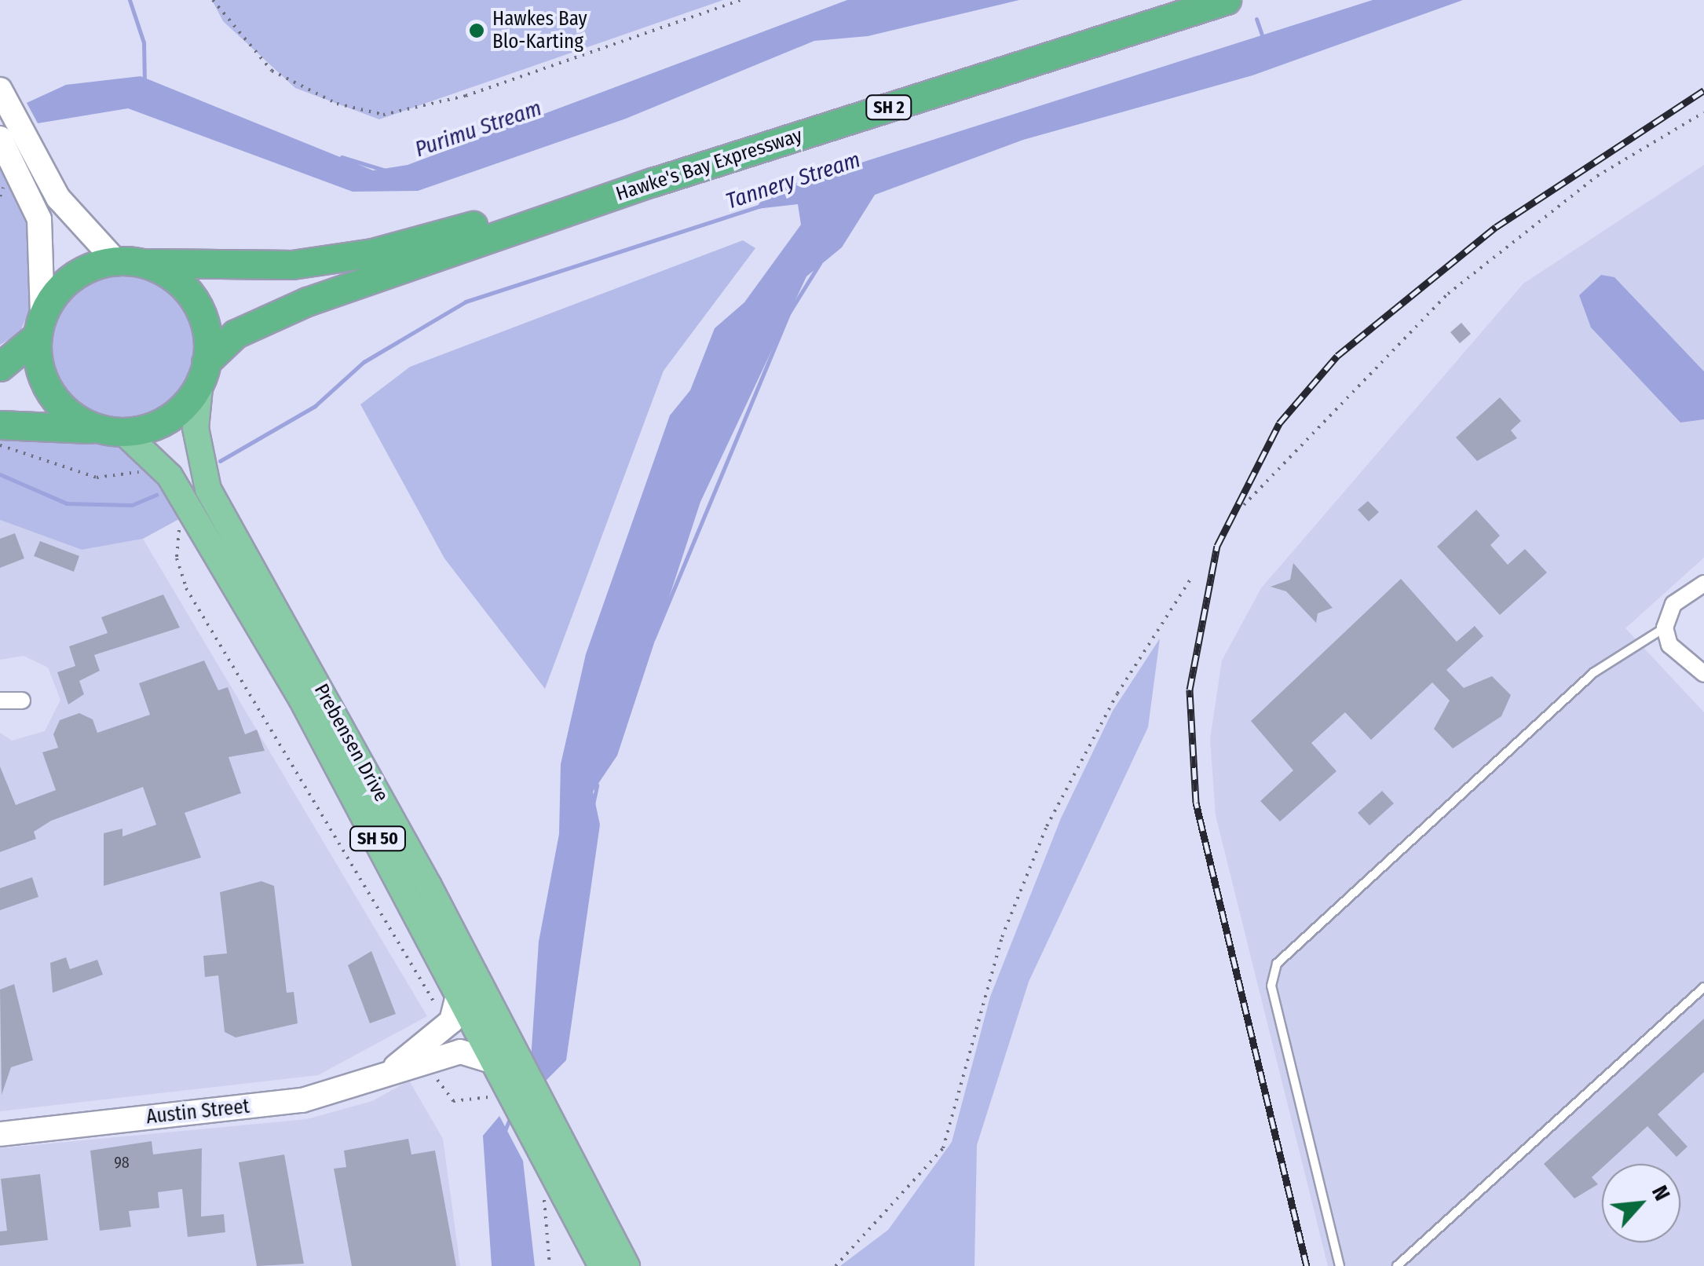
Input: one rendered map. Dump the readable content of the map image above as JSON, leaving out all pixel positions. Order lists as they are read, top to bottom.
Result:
{
  "streets": {
    "highway": ["SH 2", "Hawke's Bay Expressway", "SH 50"],
    "main road": ["Prebensen Drive", "Austin Street"]
  },
  "crossings": [
    ["SH 2", "Hawke's Bay Expressway"],
    ["SH 2", "Prebensen Drive"],
    ["SH 2", "SH 50"],
    ["Hawke's Bay Expressway", "Prebensen Drive"],
    ["Hawke's Bay Expressway", "SH 50"],
    ["Prebensen Drive", "SH 50"],
    ["Prebensen Drive", "Austin Street"]
  ],
  "water": ["Purimu Stream", "Tannery Stream"],
  "places": ["Hawkes Bay Blo-Karting"],
  "house_numbers": ["98"],
  "north": "top right"
}
